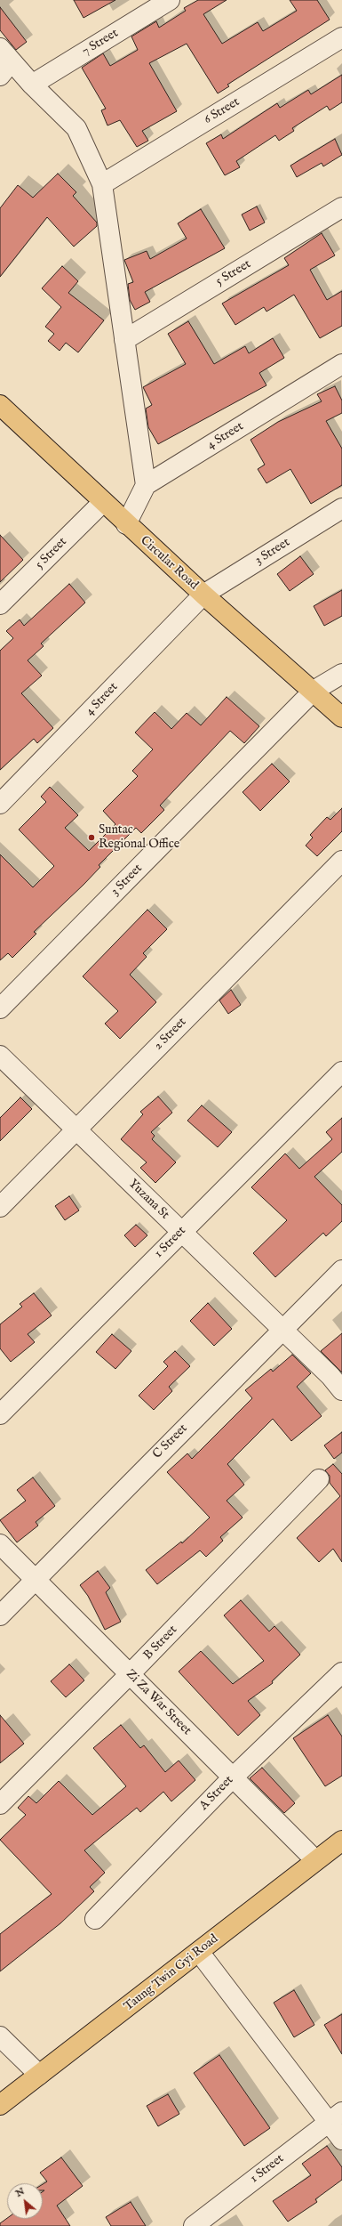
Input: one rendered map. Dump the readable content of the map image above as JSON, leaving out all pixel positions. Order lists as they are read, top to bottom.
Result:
{
  "streets": {
    "main road": ["Circular Road", "Taung Twin Gyi Road"],
    "street": [
      "7 Street",
      "6 Street",
      "5 Street",
      "4 Street",
      "3 Street",
      "2 Street",
      "Yuzana St",
      "1 Street",
      "C Street",
      "B Street",
      "Zi Za War Street",
      "A Street"
    ]
  },
  "crossings": [
    ["5 Street", "Circular Road"],
    ["4 Street", "3 Street"],
    ["4 Street", "Circular Road"],
    ["3 Street", "Circular Road"],
    ["2 Street", "Yuzana St"],
    ["Yuzana St", "1 Street"],
    ["Yuzana St", "C Street"],
    ["C Street", "Zi Za War Street"],
    ["B Street", "Zi Za War Street"],
    ["Zi Za War Street", "A Street"],
    ["Zi Za War Street", "Taung Twin Gyi Road"]
  ],
  "places": ["Suntac Regional Office"],
  "north": "top left"
}
